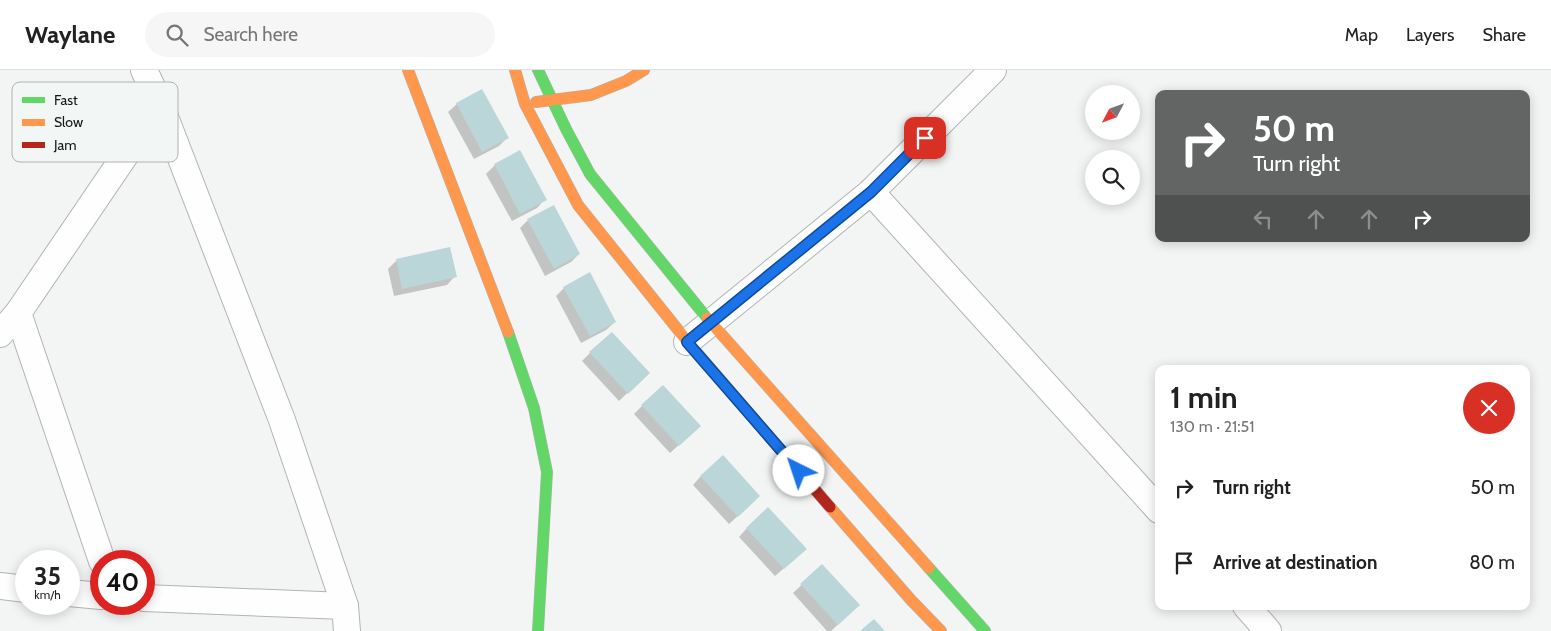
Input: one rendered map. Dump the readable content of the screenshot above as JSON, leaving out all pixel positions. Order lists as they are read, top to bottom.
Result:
{
  "legend": ["Fast", "Slow", "Jam"],
  "north": "bottom left",
  "page": {
    "header": "Waylane",
    "search": "Search here",
    "nav": ["Map", "Layers", "Share"],
    "turn": ["50 m", "Turn right"],
    "heading": ["1 min", "130 m · 21:51"],
    "list": [
      {
        "name": "Turn right",
        "value": "50 m"
      },
      {
        "name": "Arrive at destination",
        "value": "80 m"
      }
    ],
    "speed": "35 km/h",
    "limit": "40"
  }
}
